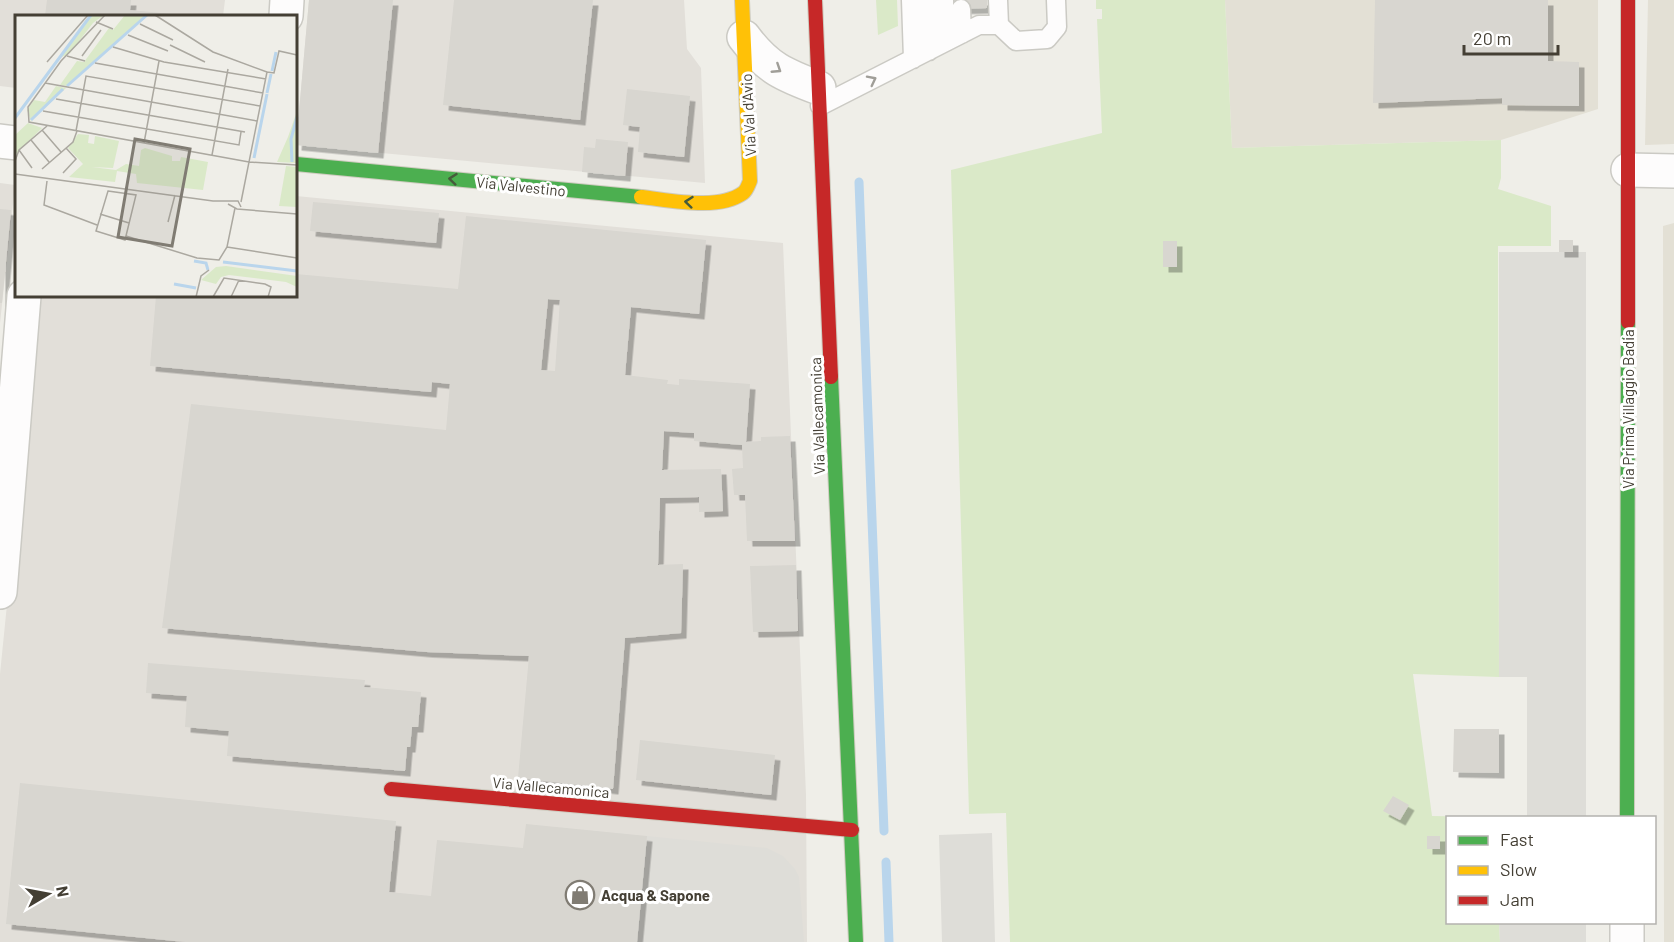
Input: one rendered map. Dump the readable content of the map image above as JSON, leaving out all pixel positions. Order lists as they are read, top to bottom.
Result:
{
  "streets": {
    "street": [
      "Via Val d'Avio",
      "Via Valvestino",
      "Via Prima Villaggio Badia",
      "Via Vallecamonica"
    ]
  },
  "crossings": [
    ["Via Val d'Avio", "Via Valvestino"],
    ["Via Val d'Avio", "Via Vallecamonica"]
  ],
  "one_way": ["Via Valvestino"],
  "places": {
    "shop": ["Acqua & Sapone"]
  },
  "legend": ["Fast", "Slow", "Jam"],
  "scale_bar": "20 m",
  "north": "right"
}
